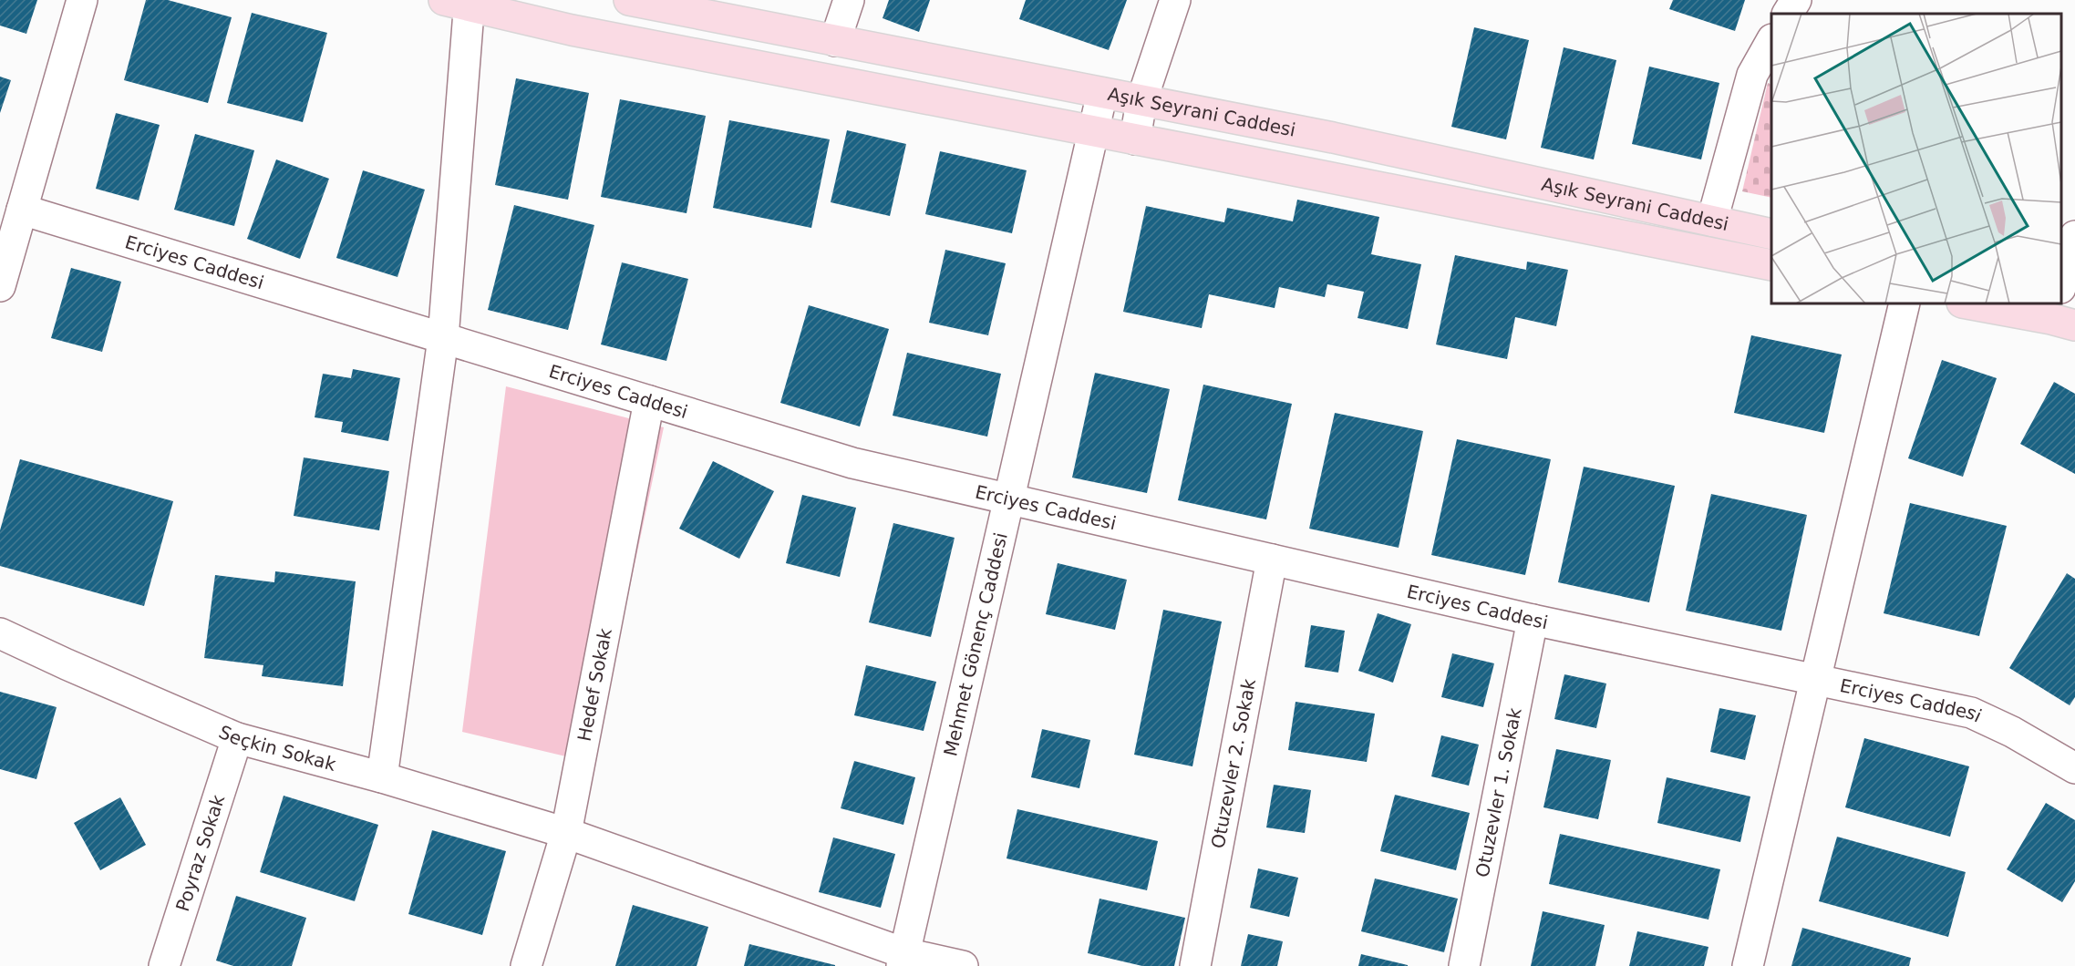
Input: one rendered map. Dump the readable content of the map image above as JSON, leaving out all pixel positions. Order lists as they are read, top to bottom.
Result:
{
  "streets": {
    "main road": ["Aşık Seyrani Caddesi"],
    "street": [
      "Erciyes Caddesi",
      "Mehmet Gönenç Caddesi",
      "Hedef Sokak",
      "Seçkin Sokak",
      "Otuzevler 2. Sokak",
      "Otuzevler 1. Sokak",
      "Poyraz Sokak"
    ]
  },
  "crossings": [
    ["Aşık Seyrani Caddesi", "Mehmet Gönenç Caddesi"],
    ["Erciyes Caddesi", "Mehmet Gönenç Caddesi"],
    ["Erciyes Caddesi", "Hedef Sokak"],
    ["Erciyes Caddesi", "Otuzevler 2. Sokak"],
    ["Erciyes Caddesi", "Otuzevler 1. Sokak"],
    ["Mehmet Gönenç Caddesi", "Seçkin Sokak"],
    ["Hedef Sokak", "Seçkin Sokak"],
    ["Seçkin Sokak", "Poyraz Sokak"]
  ]
}
